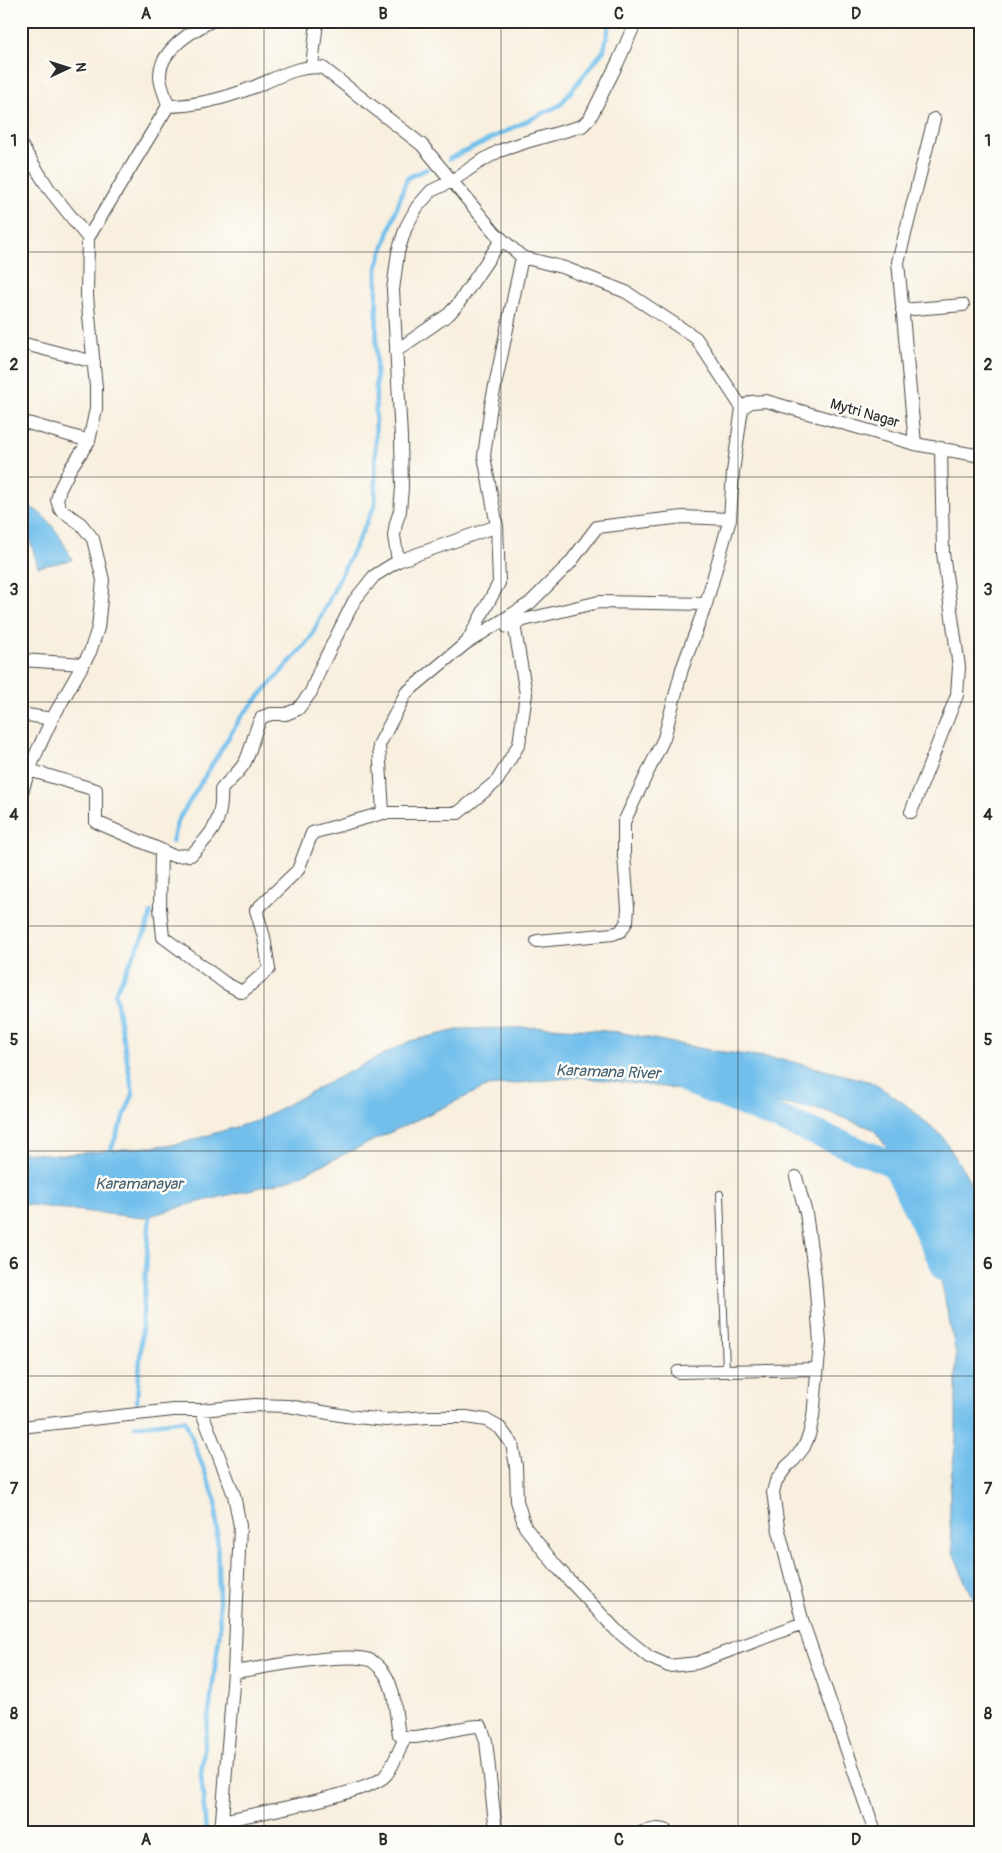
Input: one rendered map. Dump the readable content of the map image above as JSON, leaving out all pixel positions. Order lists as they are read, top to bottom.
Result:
{
  "streets": {
    "street": ["Mytri Nagar"]
  },
  "water": ["Karamana River", "Karamanayar"],
  "north": "right",
  "grid": {
    "columns": [
      "A",
      "B",
      "C",
      "D"
    ],
    "rows": [
      "1",
      "2",
      "3",
      "4",
      "5",
      "6",
      "7",
      "8"
    ]
  }
}
